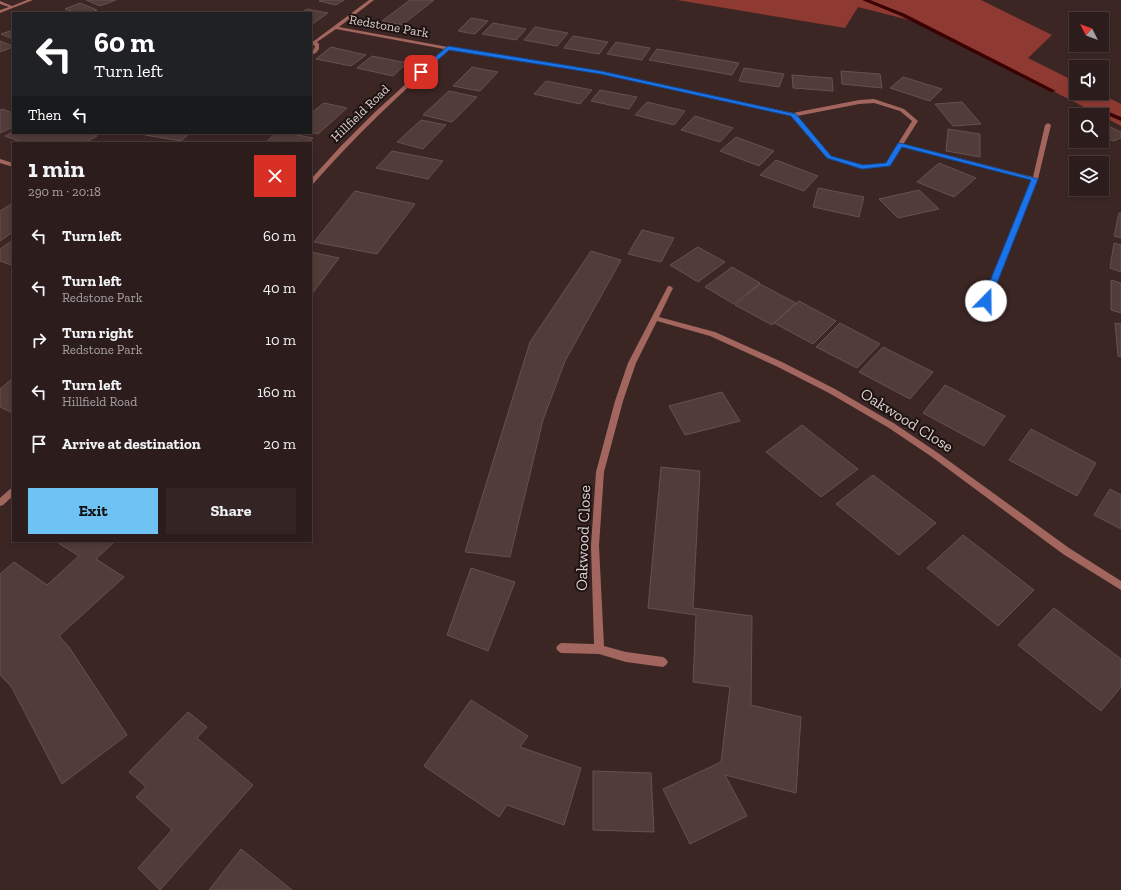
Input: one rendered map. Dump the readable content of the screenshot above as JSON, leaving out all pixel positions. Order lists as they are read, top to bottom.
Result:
{
  "streets": {
    "street": ["Redstone Park", "Hillfield Road", "Oakwood Close"]
  },
  "crossings": [
    ["Redstone Park", "Hillfield Road"]
  ],
  "north": "top left",
  "page": {
    "turn": ["60 m", "Turn left"],
    "then": "Then",
    "heading": ["1 min", "290 m · 20:18"],
    "list": [
      {
        "name": "Turn left",
        "value": "60 m"
      },
      {
        "name": "Turn left",
        "note": "Redstone Park",
        "value": "40 m"
      },
      {
        "name": "Turn right",
        "note": "Redstone Park",
        "value": "10 m"
      },
      {
        "name": "Turn left",
        "note": "Hillfield Road",
        "value": "160 m"
      },
      {
        "name": "Arrive at destination",
        "value": "20 m"
      }
    ],
    "buttons": ["Exit", "Share"]
  }
}
